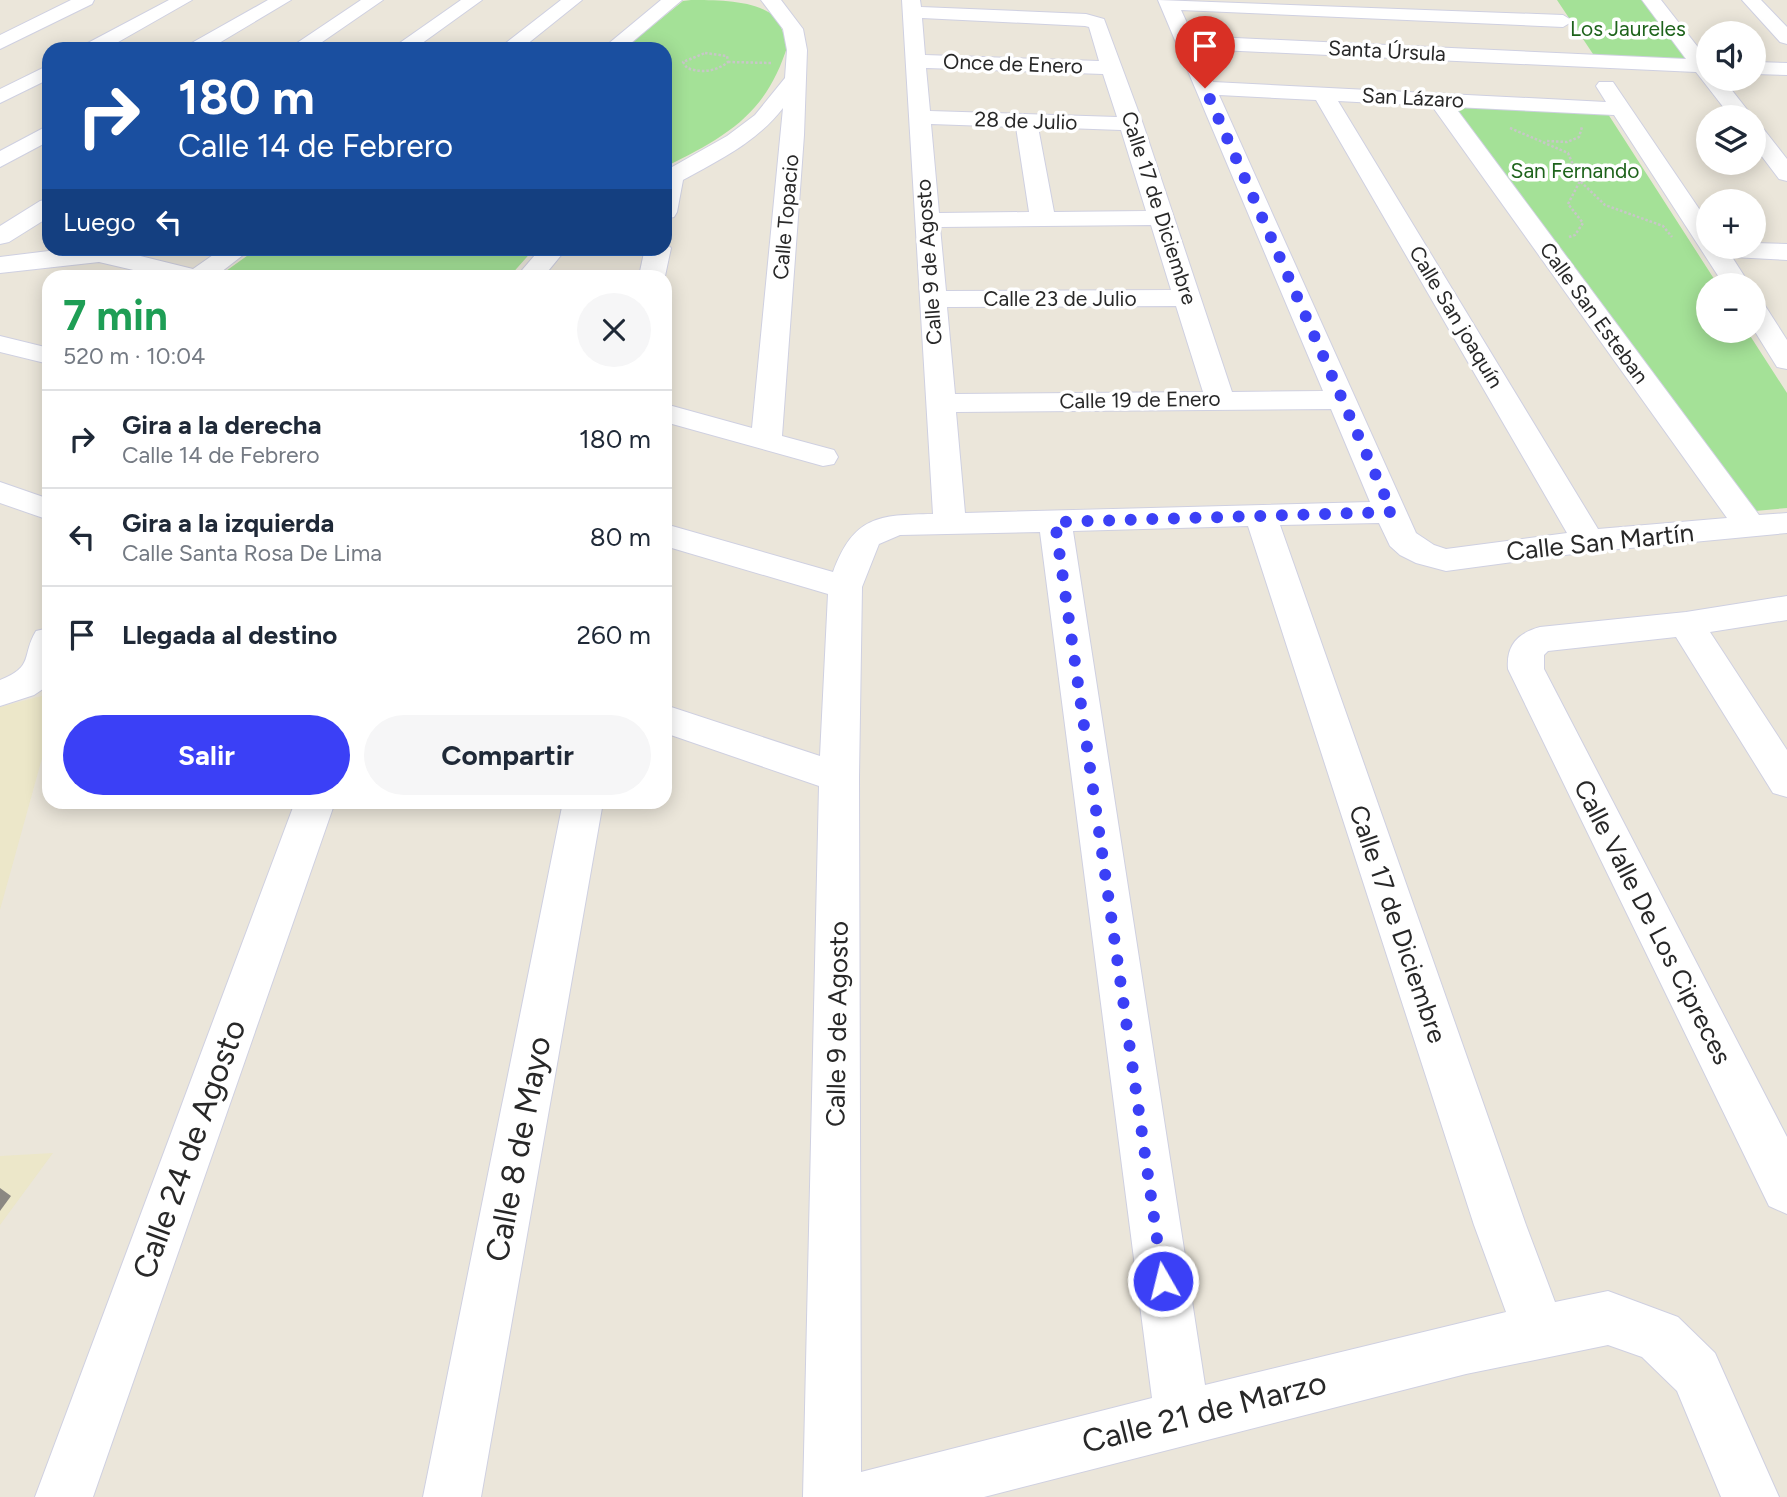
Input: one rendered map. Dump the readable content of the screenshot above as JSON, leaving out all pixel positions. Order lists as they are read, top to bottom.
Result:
{
  "streets": {
    "street": [
      "Santa Úrsula",
      "Once de Enero",
      "San Lázaro",
      "28 de Julio",
      "Calle 17 de Diciembre",
      "Calle Topacio",
      "Calle 9 de Agosto",
      "Calle 23 de Julio",
      "Calle San Esteban",
      "Calle San joaquín",
      "Calle 19 de Enero",
      "Calle San Martín",
      "Calle Valle De Los Cipreces",
      "Calle 24 de Agosto",
      "Calle 8 de Mayo",
      "Calle 21 de Marzo"
    ]
  },
  "crossings": [
    ["Once de Enero", "Calle 17 de Diciembre"],
    ["Once de Enero", "Calle 9 de Agosto"],
    ["San Lázaro", "Calle San Esteban"],
    ["San Lázaro", "Calle San joaquín"],
    ["28 de Julio", "Calle 17 de Diciembre"],
    ["28 de Julio", "Calle 9 de Agosto"],
    ["Calle 17 de Diciembre", "Calle 9 de Agosto"],
    ["Calle 17 de Diciembre", "Calle 23 de Julio"],
    ["Calle 17 de Diciembre", "Calle 19 de Enero"],
    ["Calle 17 de Diciembre", "Calle 21 de Marzo"],
    ["Calle 9 de Agosto", "Calle 23 de Julio"],
    ["Calle 9 de Agosto", "Calle 19 de Enero"],
    ["Calle San Esteban", "Calle San Martín"],
    ["Calle San joaquín", "Calle San Martín"]
  ],
  "parks": ["Los Jaureles", "San Fernando"],
  "page": {
    "map_buttons": ["+", "−"],
    "turn": ["180 m", "Calle 14 de Febrero"],
    "then": "Luego",
    "heading": ["7 min", "520 m · 10:04"],
    "list": [
      {
        "name": "Gira a la derecha",
        "note": "Calle 14 de Febrero",
        "value": "180 m"
      },
      {
        "name": "Gira a la izquierda",
        "note": "Calle Santa Rosa De Lima",
        "value": "80 m"
      },
      {
        "name": "Llegada al destino",
        "value": "260 m"
      }
    ],
    "buttons": ["Salir", "Compartir"]
  }
}
